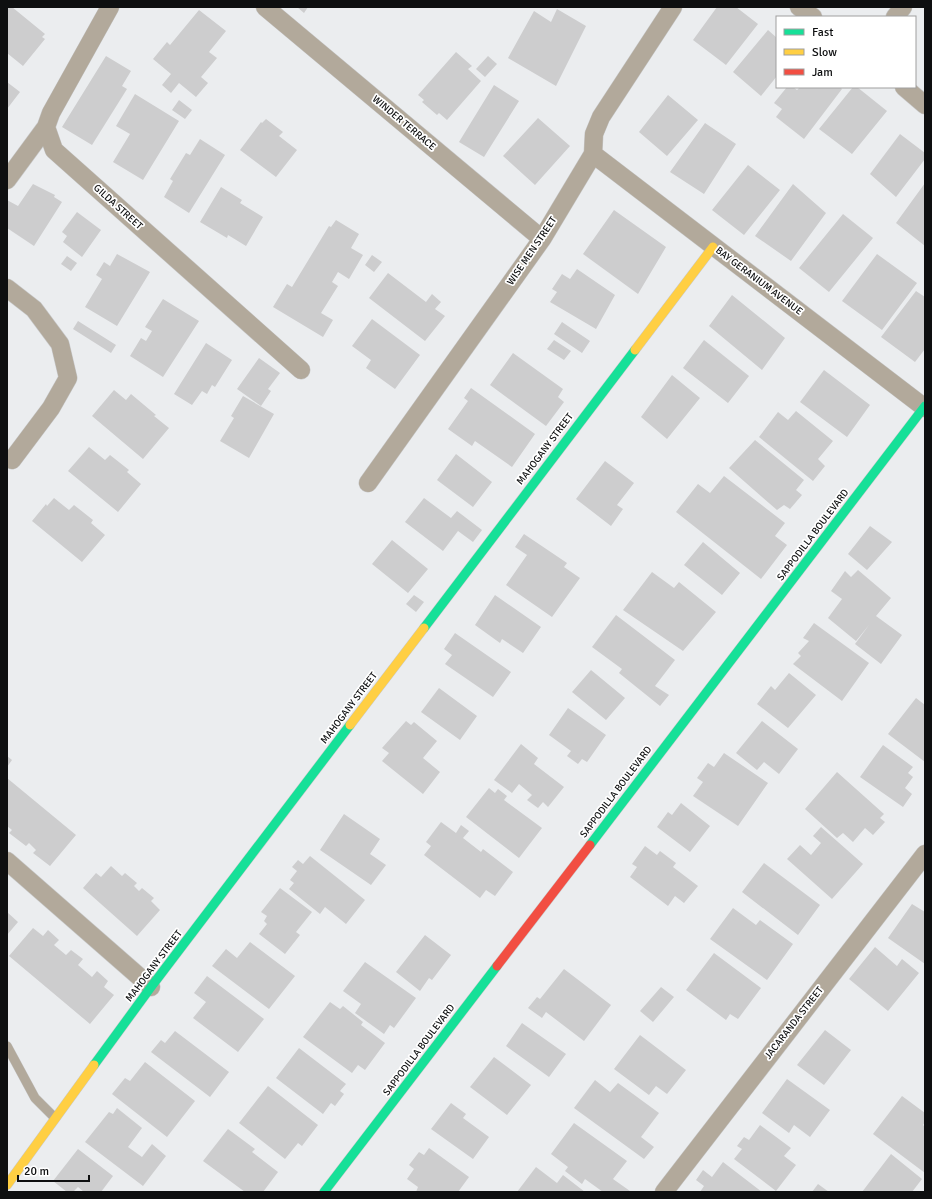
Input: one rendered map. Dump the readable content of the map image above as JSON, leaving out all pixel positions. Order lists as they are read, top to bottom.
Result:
{
  "streets": {
    "street": [
      "WINDER TERRACE",
      "GILDA STREET",
      "WISE MEN STREET",
      "BAY GERANIUM AVENUE",
      "MAHOGANY STREET",
      "SAPPODILLA BOULEVARD",
      "JACARANDA STREET"
    ]
  },
  "crossings": [
    ["WINDER TERRACE", "WISE MEN STREET"],
    ["WISE MEN STREET", "BAY GERANIUM AVENUE"],
    ["BAY GERANIUM AVENUE", "MAHOGANY STREET"],
    ["BAY GERANIUM AVENUE", "SAPPODILLA BOULEVARD"]
  ],
  "legend": ["Fast", "Slow", "Jam"],
  "scale_bar": "20 m"
}
